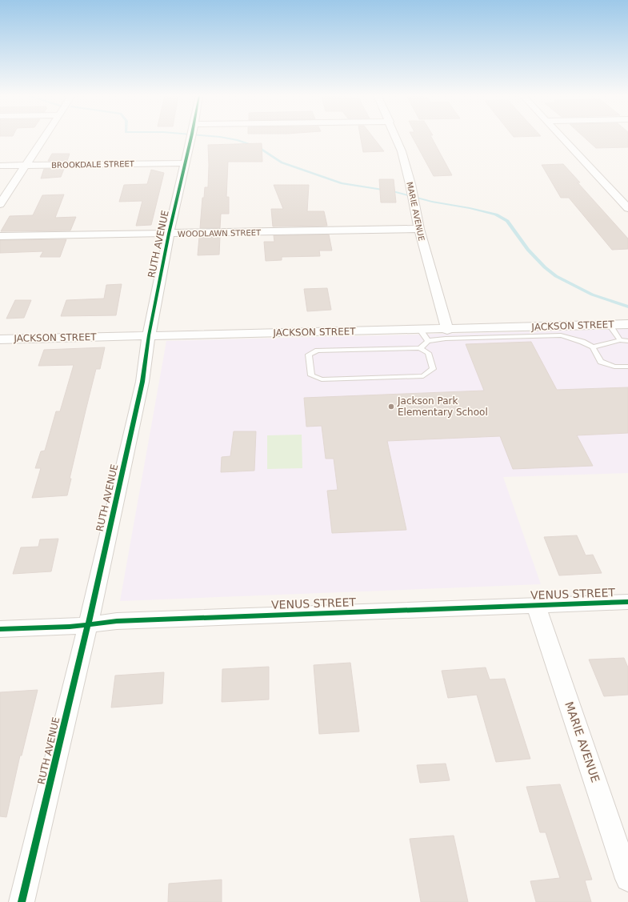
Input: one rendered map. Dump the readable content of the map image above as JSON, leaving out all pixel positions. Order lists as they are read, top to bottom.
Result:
{
  "streets": {
    "street": [
      "BROOKDALE STREET",
      "MARIE AVENUE",
      "WOODLAWN STREET",
      "RUTH AVENUE",
      "JACKSON STREET",
      "VENUS STREET"
    ]
  },
  "crossings": [
    ["BROOKDALE STREET", "RUTH AVENUE"],
    ["MARIE AVENUE", "WOODLAWN STREET"],
    ["MARIE AVENUE", "JACKSON STREET"],
    ["MARIE AVENUE", "VENUS STREET"],
    ["WOODLAWN STREET", "RUTH AVENUE"],
    ["RUTH AVENUE", "JACKSON STREET"],
    ["RUTH AVENUE", "VENUS STREET"]
  ],
  "places": ["Jackson Park Elementary School"]
}
